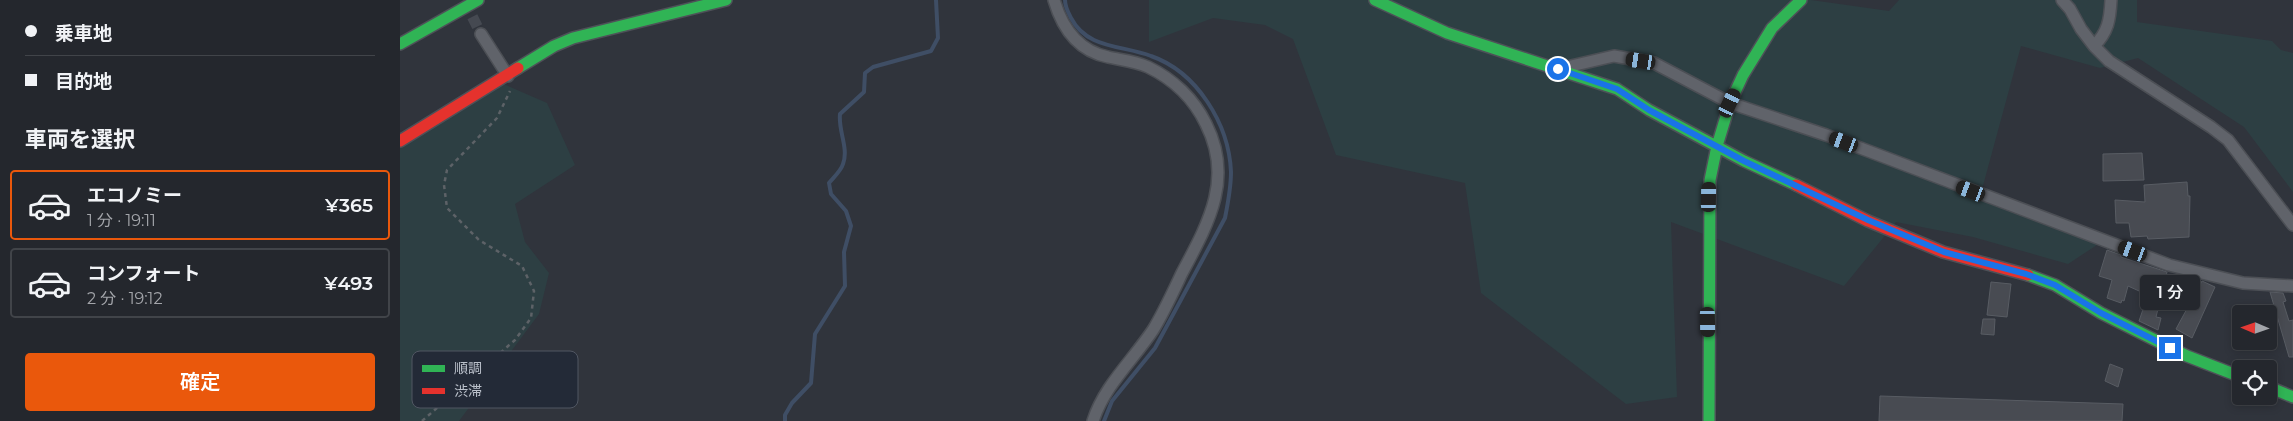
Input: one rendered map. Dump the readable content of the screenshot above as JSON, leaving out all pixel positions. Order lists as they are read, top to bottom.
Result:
{
  "legend": ["順調", "渋滞"],
  "north": "left",
  "page": {
    "banner": ["乗車地", "目的地"],
    "heading": "車両を選択",
    "list": [
      {
        "name": "エコノミー",
        "note": "1 分 · 19:11",
        "value": "¥365"
      },
      {
        "name": "コンフォート",
        "note": "2 分 · 19:12",
        "value": "¥493"
      }
    ],
    "bubble": "1 分",
    "buttons": "確定"
  }
}
